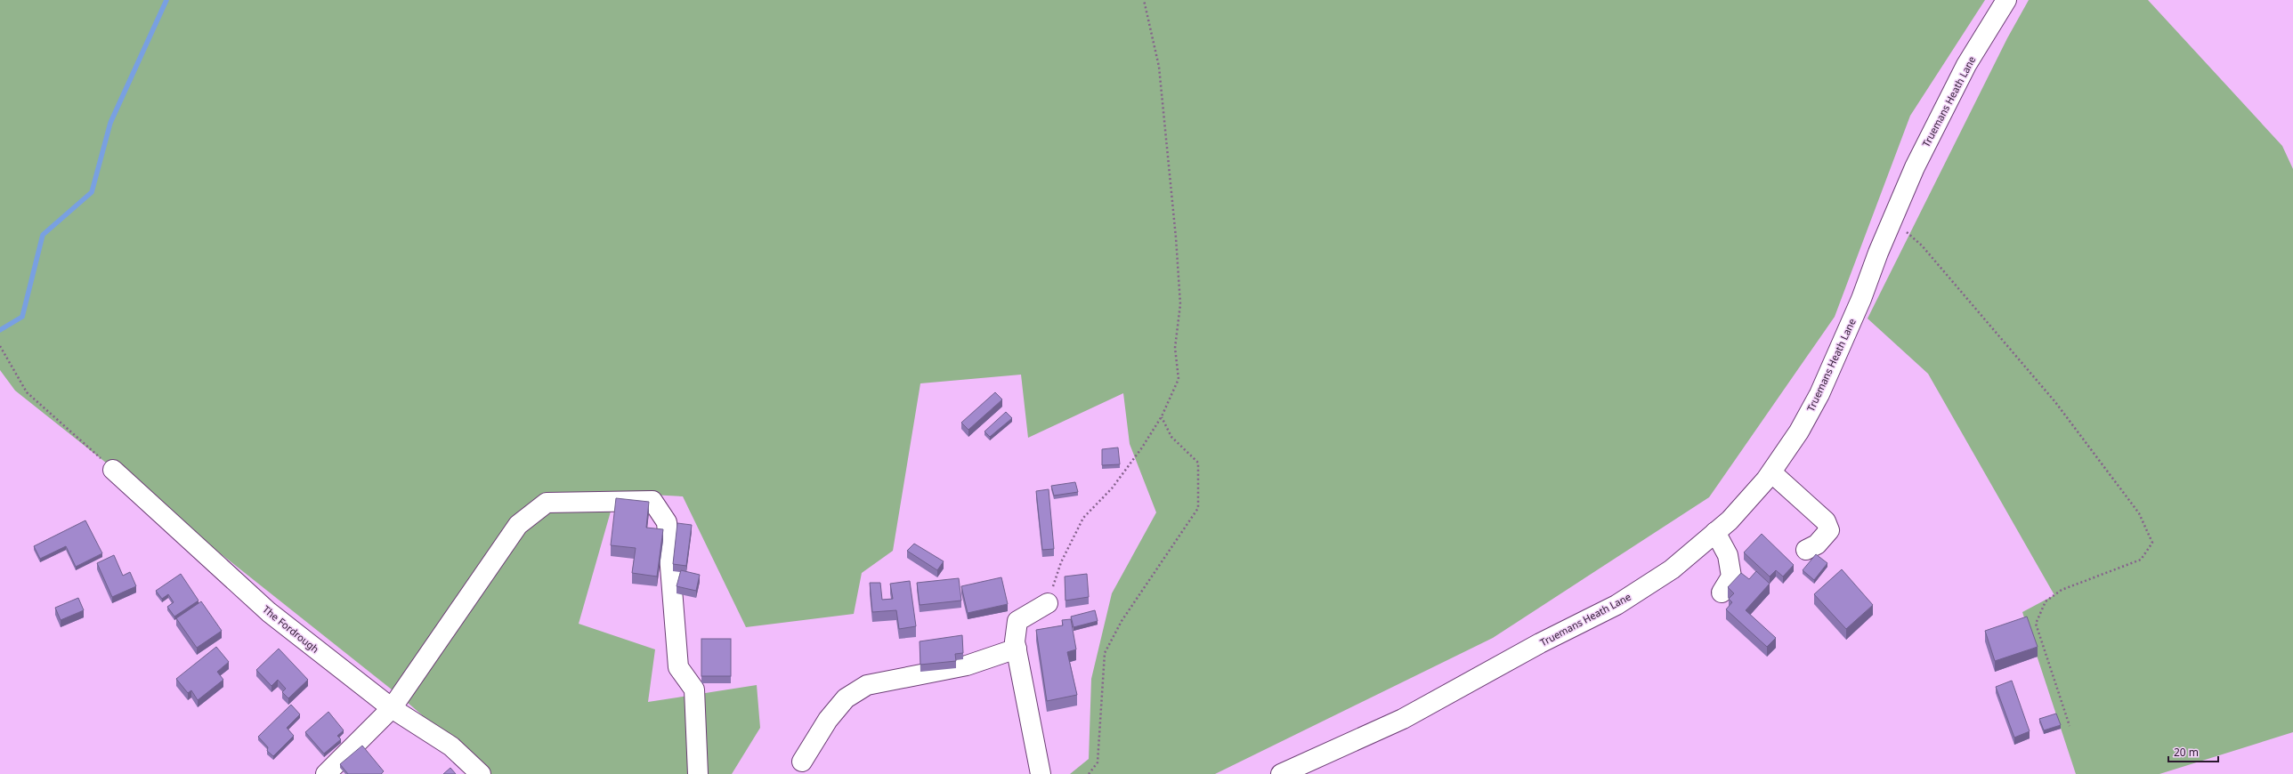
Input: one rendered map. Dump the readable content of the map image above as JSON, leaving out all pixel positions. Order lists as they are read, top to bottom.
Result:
{
  "streets": {
    "street": ["Truemans Heath Lane", "The Fordrough"]
  },
  "scale_bar": "20 m"
}
